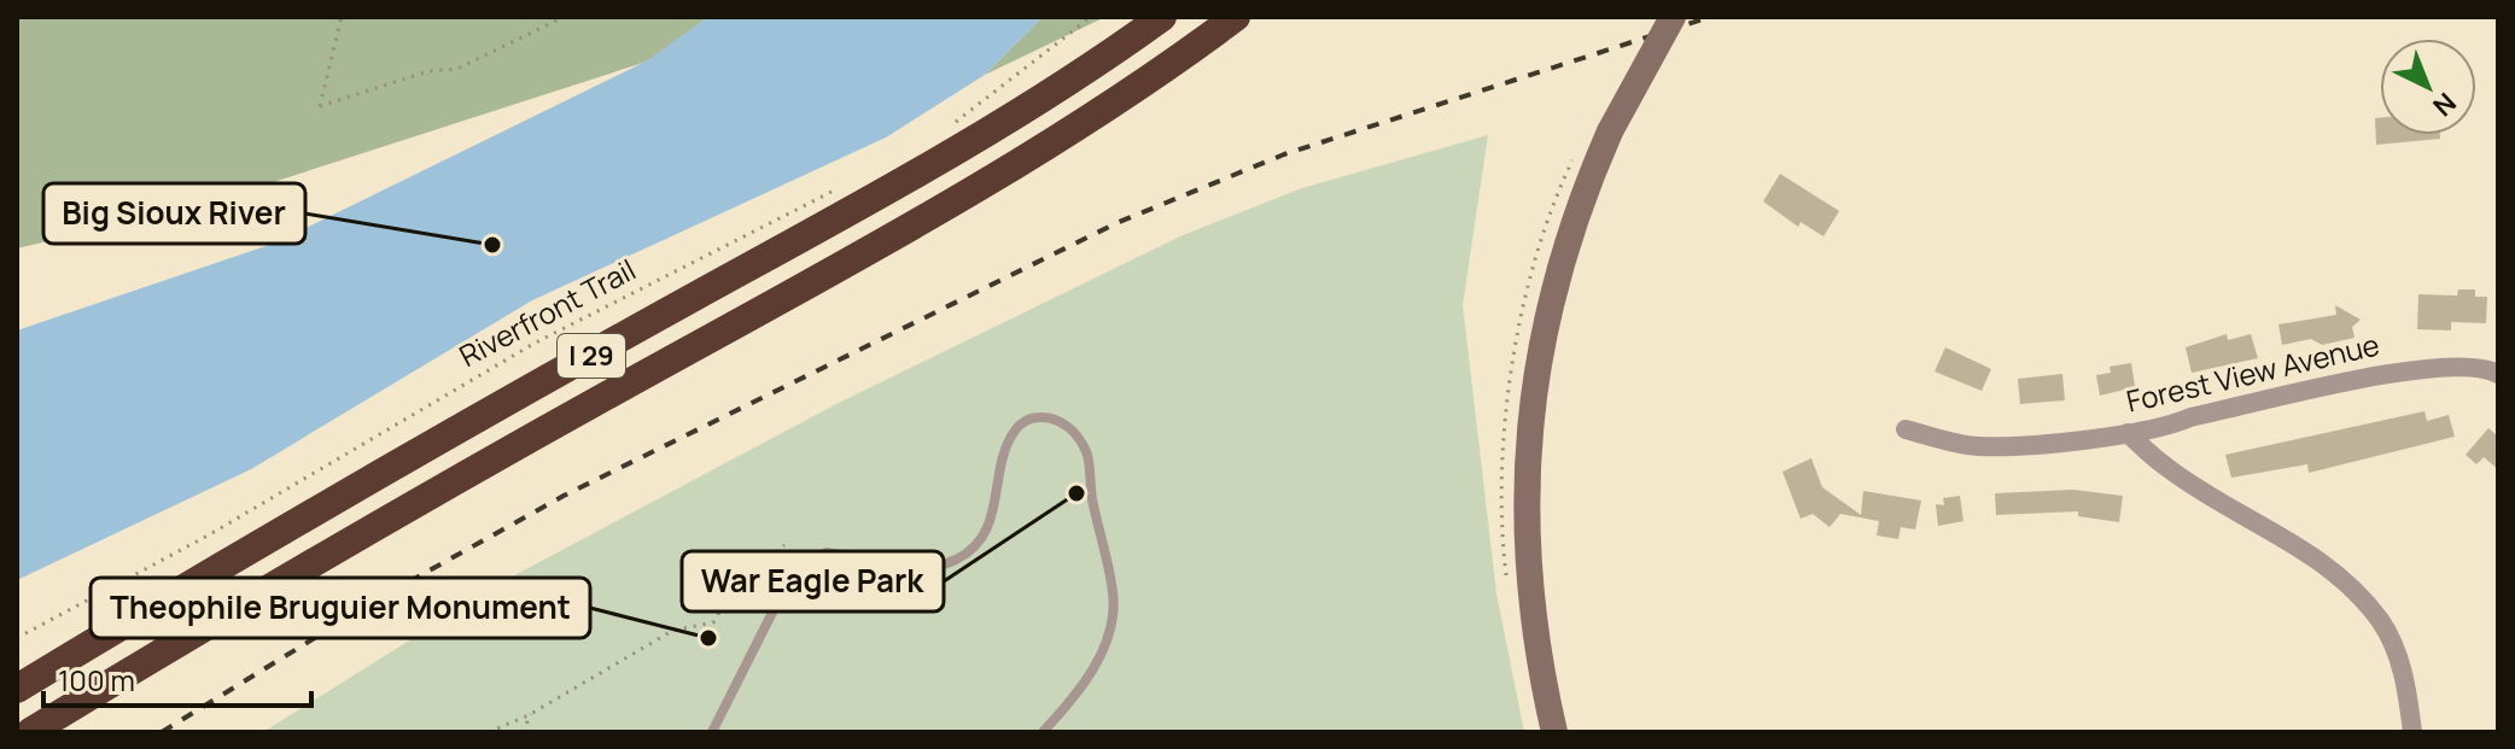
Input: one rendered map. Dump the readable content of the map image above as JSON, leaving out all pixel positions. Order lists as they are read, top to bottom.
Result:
{
  "streets": {
    "highway": ["I 29"],
    "street": ["Forest View Avenue"],
    "path": ["Riverfront Trail"]
  },
  "places": ["Big Sioux River", "War Eagle Park", "Theophile Bruguier Monument"],
  "scale_bar": "100 m",
  "north": "bottom right"
}
